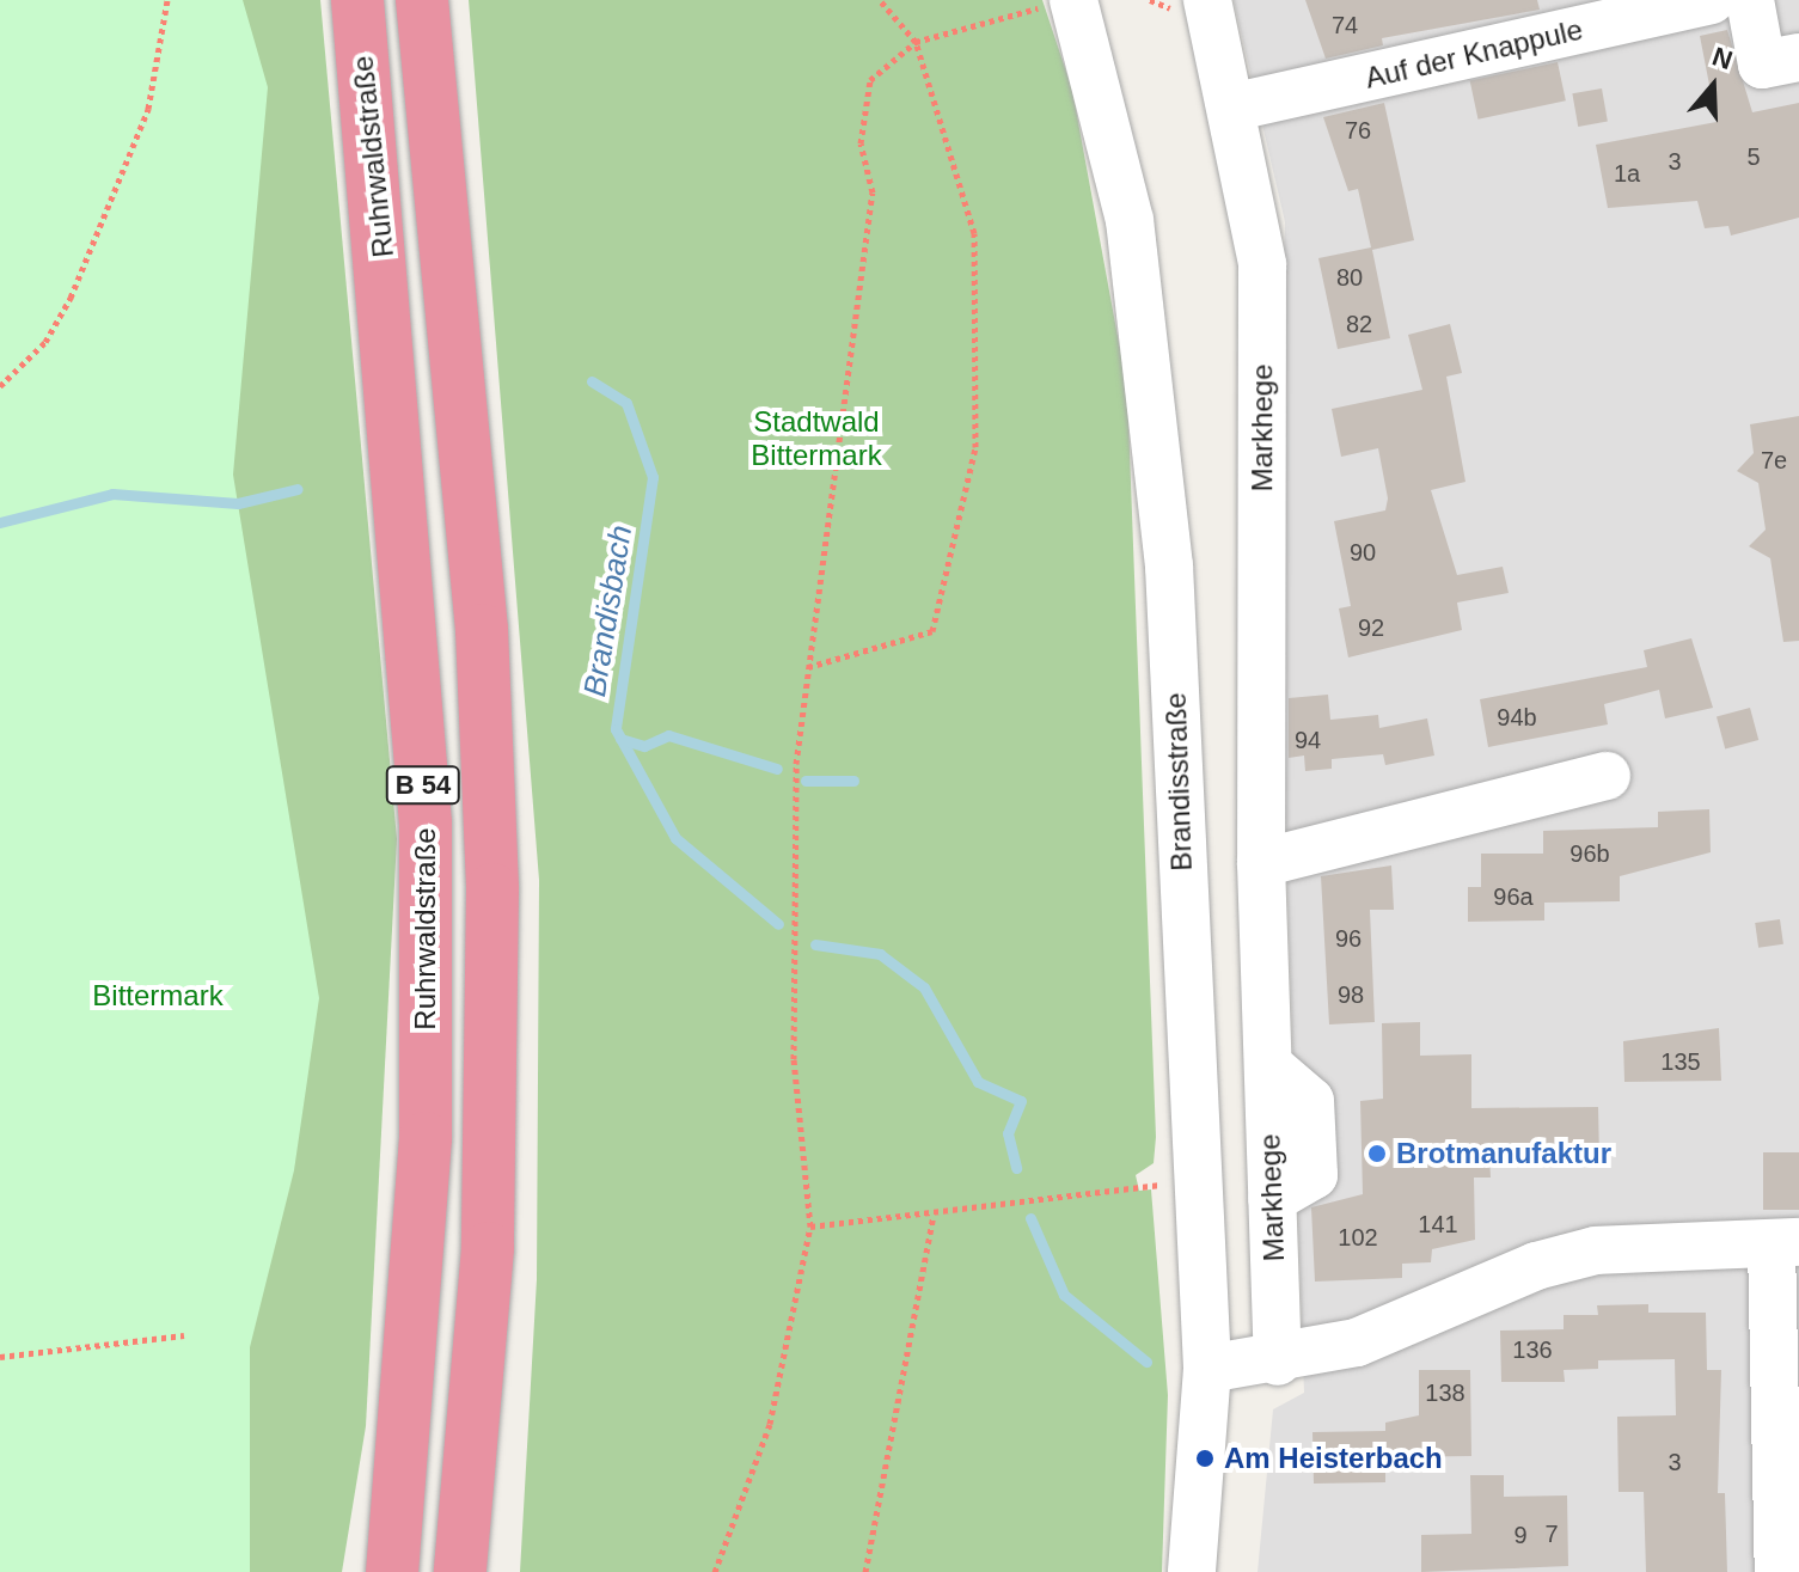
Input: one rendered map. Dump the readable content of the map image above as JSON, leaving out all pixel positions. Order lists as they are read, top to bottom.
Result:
{
  "streets": {
    "highway": ["Ruhrwaldstraße", "B 54"],
    "street": ["Auf der Knappule", "Markhege", "Brandisstraße"]
  },
  "crossings": [
    ["Auf der Knappule", "Markhege"]
  ],
  "water": ["Brandisbach"],
  "parks": ["Stadtwald Bittermark", "Bittermark"],
  "places": ["Brotmanufaktur", "Am Heisterbach"],
  "house_numbers": [
    "74",
    "76",
    "5",
    "3",
    "1a",
    "80",
    "82",
    "7e",
    "90",
    "92",
    "94b",
    "94",
    "96b",
    "96a",
    "96",
    "98",
    "135",
    "141",
    "102",
    "136",
    "138",
    "3",
    "7",
    "9"
  ],
  "north": "top"
}
